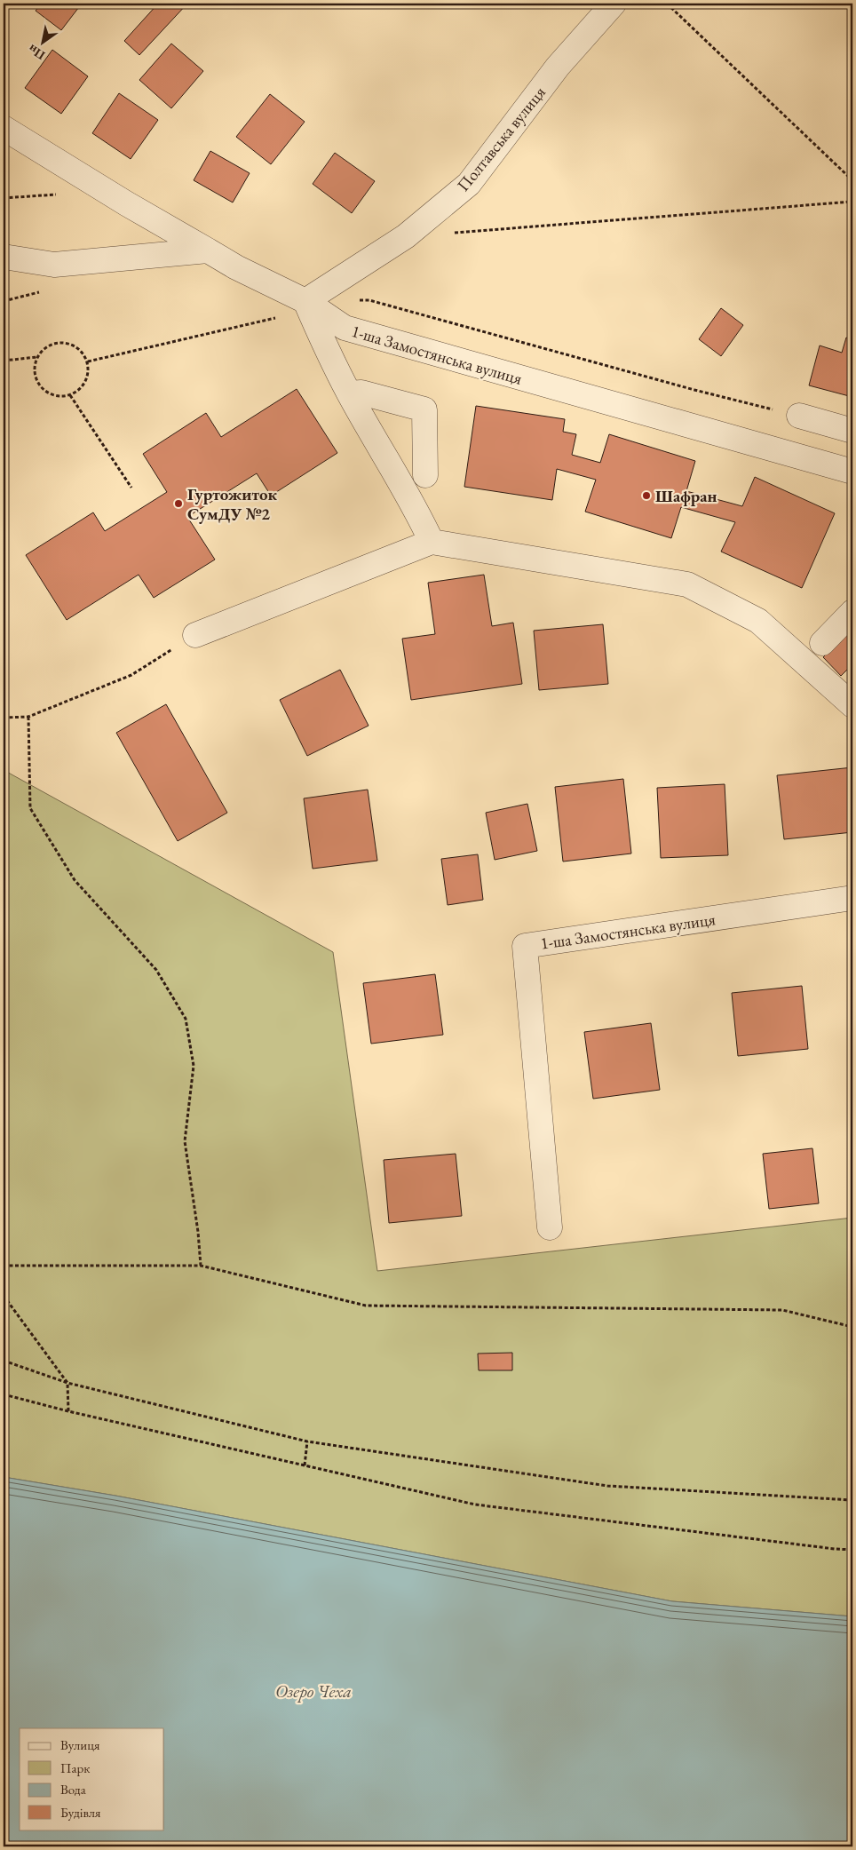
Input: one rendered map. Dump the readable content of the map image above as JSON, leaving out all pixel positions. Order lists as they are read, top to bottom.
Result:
{
  "streets": {
    "street": ["Полтавська вулиця", "1-ша Замостянська вулиця"]
  },
  "crossings": [
    ["Полтавська вулиця", "1-ша Замостянська вулиця"]
  ],
  "water": ["Озеро Чеха"],
  "places": ["Шафран", "Гуртожиток СумДУ №2"],
  "legend": [
    "Вулиця",
    "Парк",
    "Вода",
    "Будівля"
  ],
  "north": "bottom left"
}
